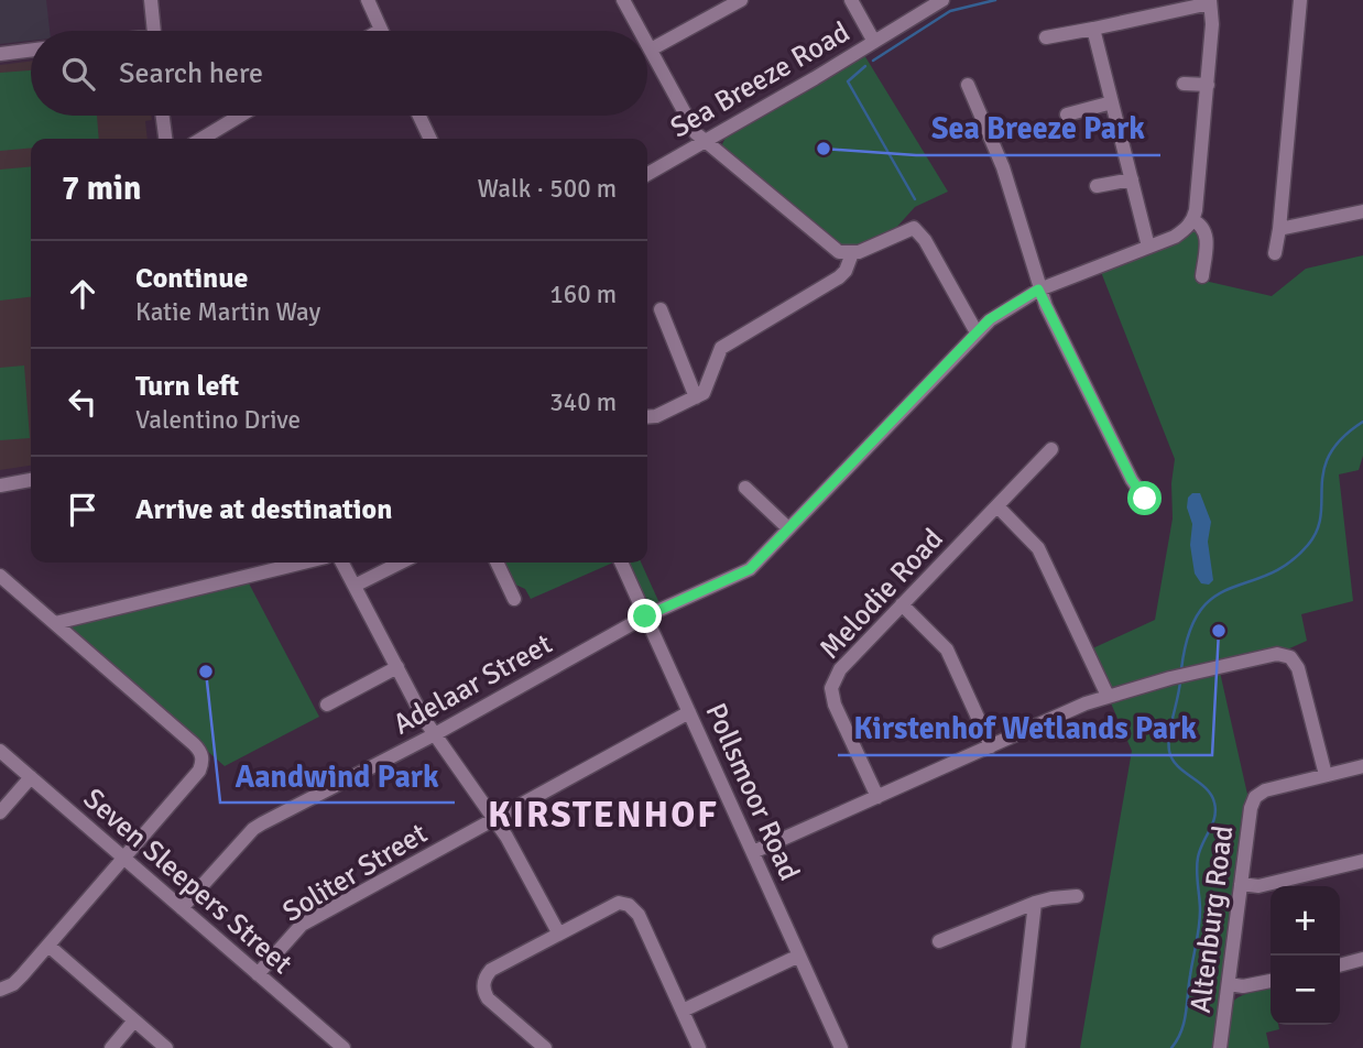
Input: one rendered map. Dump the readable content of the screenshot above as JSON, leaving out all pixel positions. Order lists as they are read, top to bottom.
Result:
{
  "streets": {
    "street": [
      "Sea Breeze Road",
      "Melodie Road",
      "Adelaar Street",
      "Pollsmoor Road",
      "Soliter Street",
      "Seven Sleepers Street",
      "Altenburg Road"
    ]
  },
  "crossings": [
    ["Adelaar Street", "Pollsmoor Road"],
    ["Adelaar Street", "Seven Sleepers Street"],
    ["Pollsmoor Road", "Soliter Street"],
    ["Soliter Street", "Seven Sleepers Street"]
  ],
  "districts": ["KIRSTENHOF"],
  "places": ["Sea Breeze Park", "Kirstenhof Wetlands Park", "Aandwind Park"],
  "page": {
    "search": "Search here",
    "heading": ["7 min", "Walk · 500 m"],
    "list": [
      ["Continue", "Katie Martin Way", "160 m"],
      ["Turn left", "Valentino Drive", "340 m"],
      "Arrive at destination"
    ],
    "map_buttons": ["+", "−"]
  }
}
